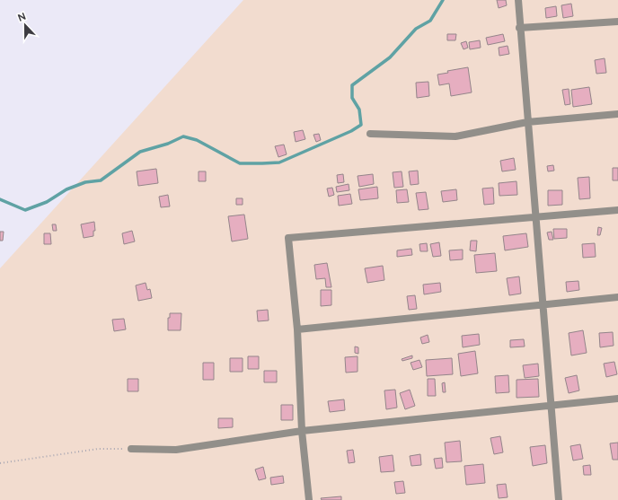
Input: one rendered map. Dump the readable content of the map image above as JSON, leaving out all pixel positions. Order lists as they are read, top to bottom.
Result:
{
  "north": "top"
}
